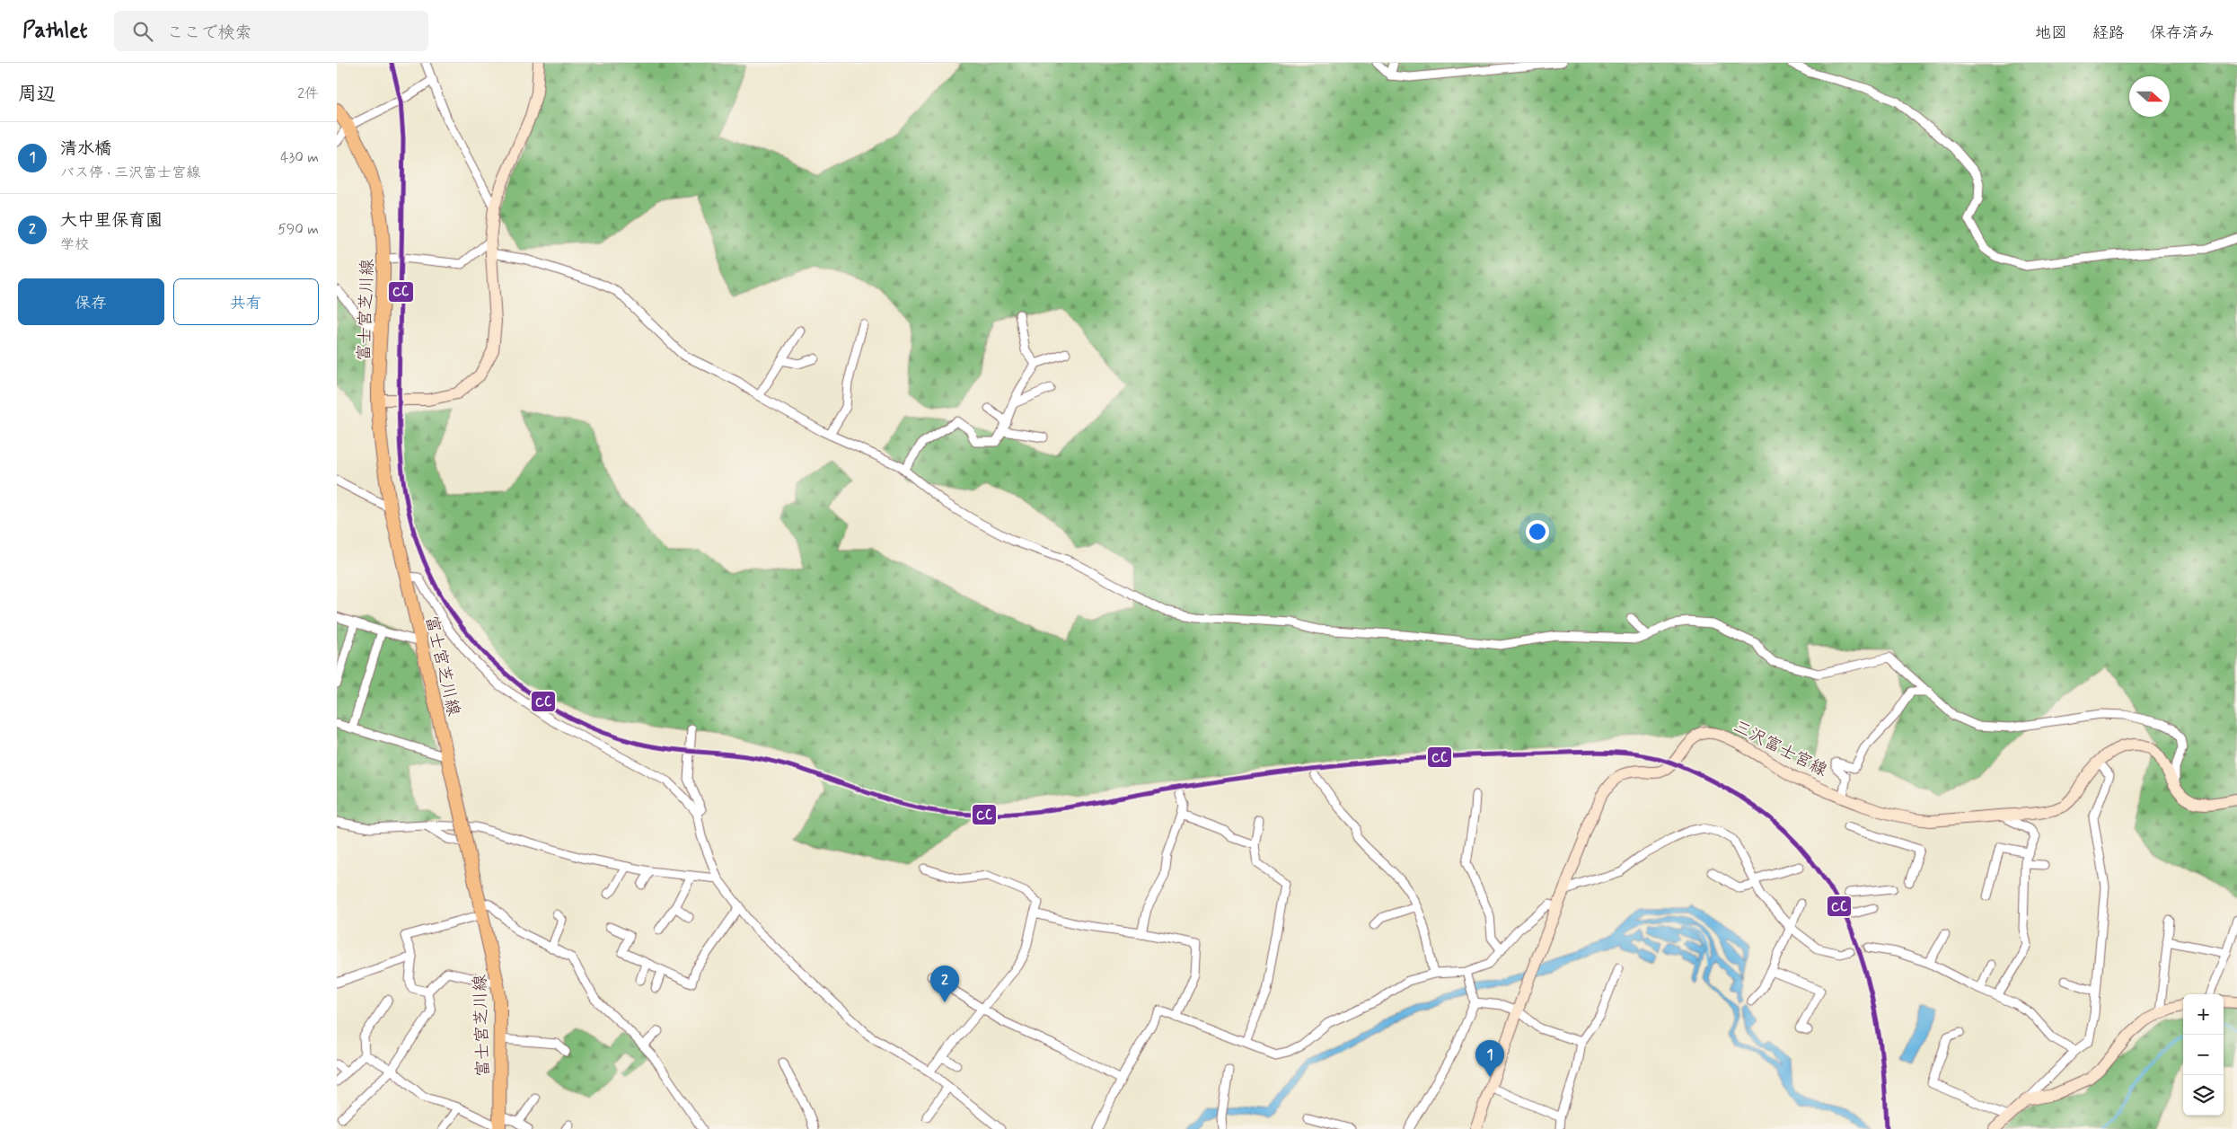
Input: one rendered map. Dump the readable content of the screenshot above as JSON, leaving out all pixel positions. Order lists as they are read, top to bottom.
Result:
{
  "streets": {
    "main road": ["富士宮芝川線", "三沢富士宮線"]
  },
  "lines": ["transit line CC"],
  "north": "right",
  "page": {
    "header": "Pathlet",
    "search": "ここで検索",
    "nav": ["地図", "経路", "保存済み"],
    "heading": ["周辺", "2件"],
    "list": [
      {
        "mark": "1",
        "name": "清水橋",
        "note": "バス停 · 三沢富士宮線",
        "value": "430 m"
      },
      {
        "mark": "2",
        "name": "大中里保育園",
        "note": "学校",
        "value": "590 m"
      }
    ],
    "buttons": ["保存", "共有"],
    "pins": ["2", "1"],
    "map_buttons": ["+", "−"]
  }
}
